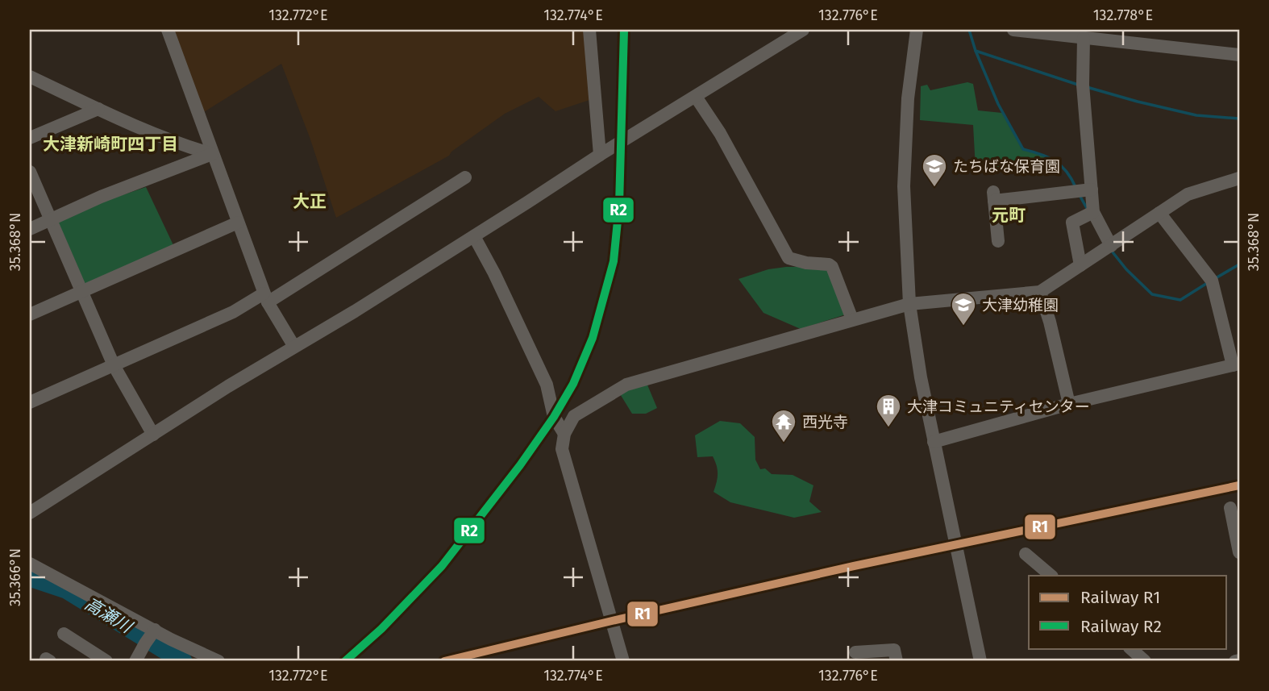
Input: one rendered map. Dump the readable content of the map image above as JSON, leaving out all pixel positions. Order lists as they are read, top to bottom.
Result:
{
  "districts": ["大津新崎町四丁目", "大正", "元町"],
  "water": ["高瀬川"],
  "places": {
    "school or university": ["たちばな保育園", "大津幼稚園"],
    "building": ["大津コミュニティセンター"],
    "temple": ["西光寺"]
  },
  "lines": ["rail line R2", "rail line R1"],
  "legend": ["Railway R1", "Railway R2"],
  "coordinates": [
    "132.772°E",
    "132.774°E",
    "132.776°E",
    "132.778°E",
    "35.368°N",
    "35.366°N"
  ]
}
